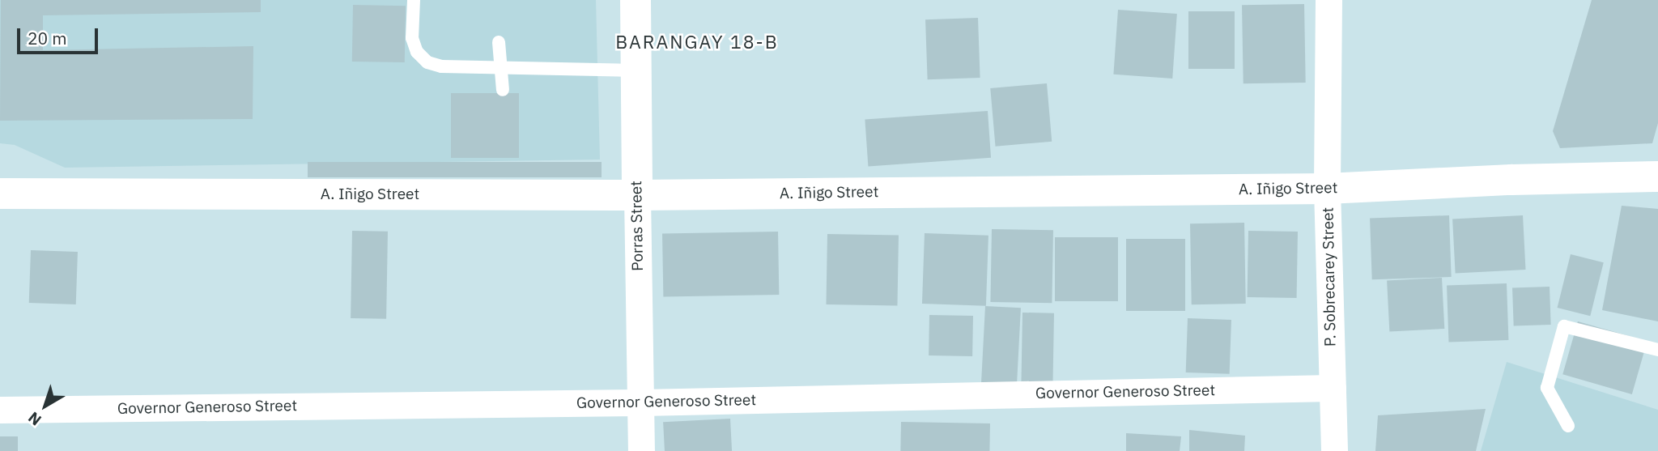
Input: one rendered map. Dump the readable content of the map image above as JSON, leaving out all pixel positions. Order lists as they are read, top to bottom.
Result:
{
  "streets": {
    "street": [
      "A. Iñigo Street",
      "Porras Street",
      "P. Sobrecarey Street",
      "Governor Generoso Street"
    ]
  },
  "crossings": [
    ["A. Iñigo Street", "Porras Street"],
    ["A. Iñigo Street", "P. Sobrecarey Street"],
    ["Porras Street", "Governor Generoso Street"],
    ["P. Sobrecarey Street", "Governor Generoso Street"]
  ],
  "districts": ["BARANGAY 18-B"],
  "scale_bar": "20 m",
  "north": "bottom left"
}
